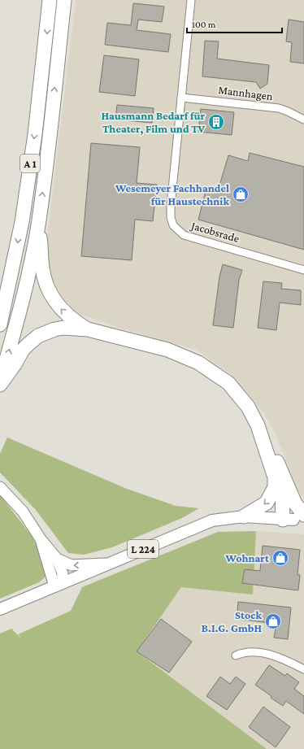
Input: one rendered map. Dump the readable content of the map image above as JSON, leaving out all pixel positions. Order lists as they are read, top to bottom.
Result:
{
  "streets": {
    "highway": ["A 1"],
    "main road": ["L 224"],
    "street": ["Mannhagen", "Jacobsrade"]
  },
  "crossings": [
    ["Mannhagen", "Jacobsrade"]
  ],
  "places": {
    "building": ["Hausmann Bedarf für Theater, Film und TV"],
    "shop": ["Wesemeyer Fachhandel für Haustechnik", "Wohnart", "Stock B.I.G. GmbH"]
  },
  "scale_bar": "100 m"
}
